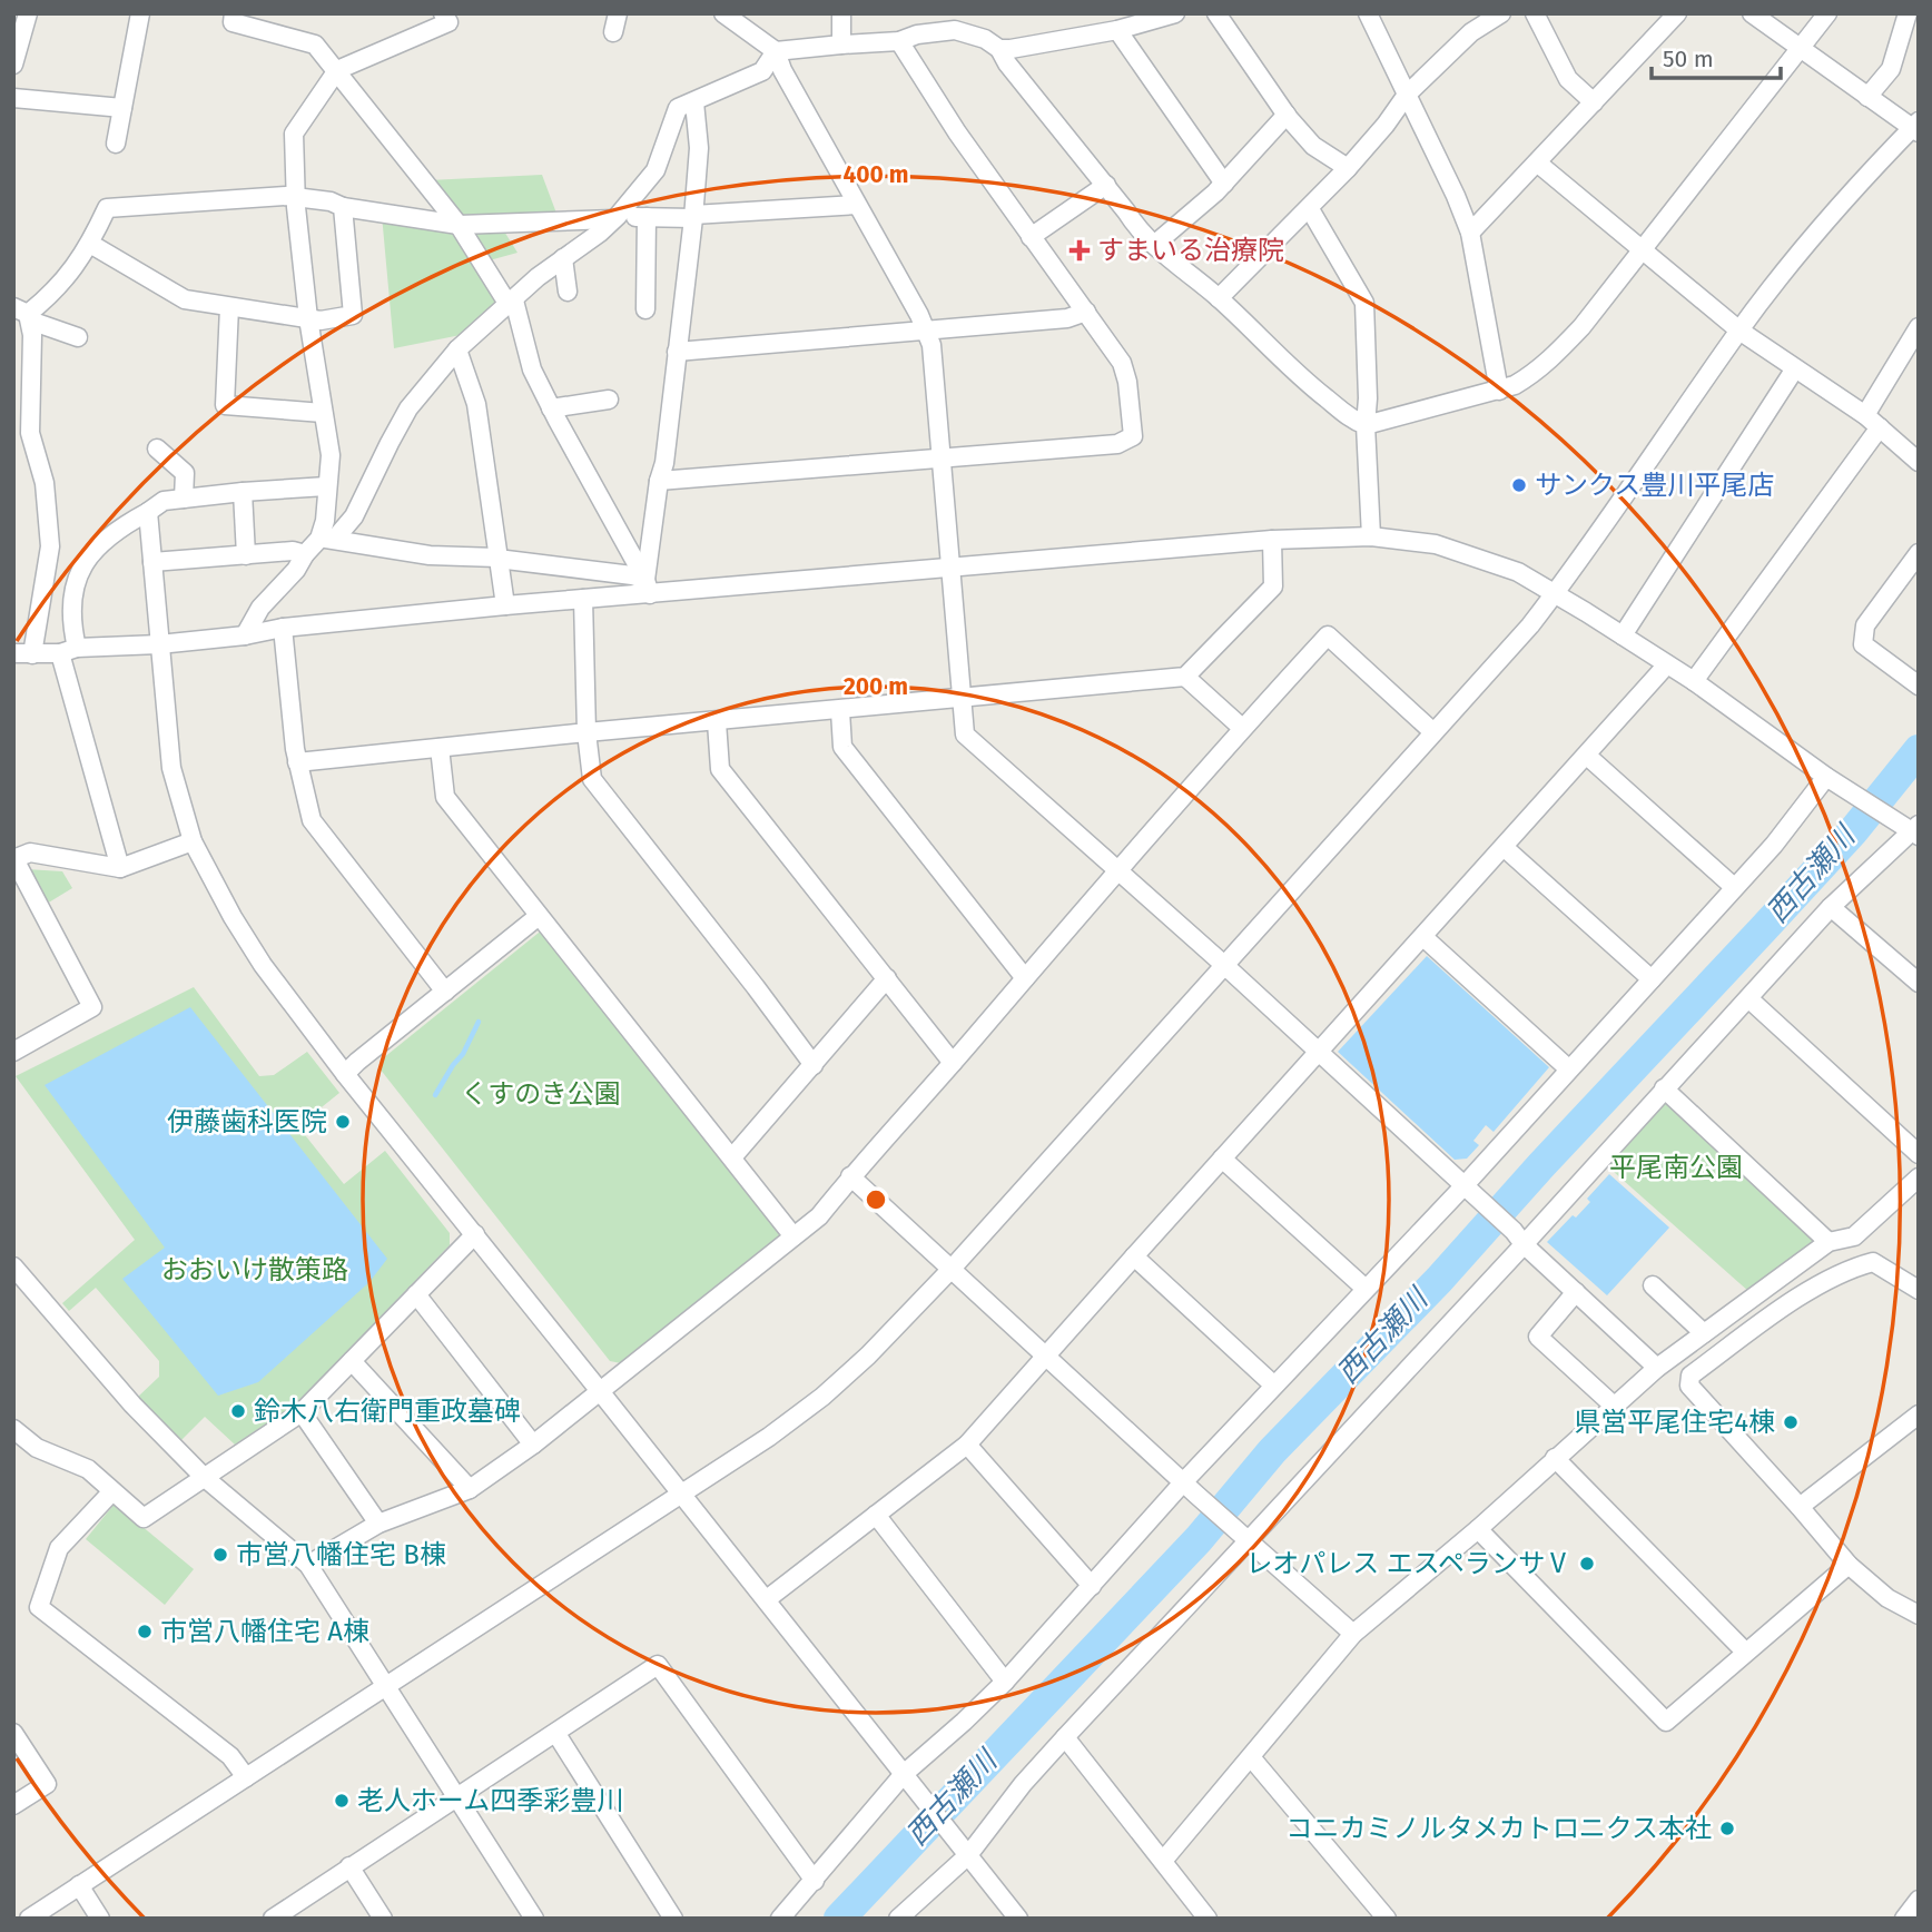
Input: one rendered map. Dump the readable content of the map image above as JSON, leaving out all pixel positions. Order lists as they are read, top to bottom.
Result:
{
  "water": ["西古瀬川"],
  "parks": ["くすのき公園", "平尾南公園", "おおいけ散策路"],
  "places": {
    "health": ["すまいる治療院"],
    "other": [
      "サンクス豊川平尾店",
      "伊藤歯科医院",
      "鈴木八右衛門重政墓碑",
      "県営平尾住宅4棟",
      "市営八幡住宅 B棟",
      "レオパレス エスペランサⅤ",
      "市営八幡住宅 A棟",
      "老人ホーム四季彩豊川",
      "コニカミノルタメカトロニクス本社"
    ]
  },
  "scale_bar": "50 m",
  "rings": ["400 m", "200 m"]
}
